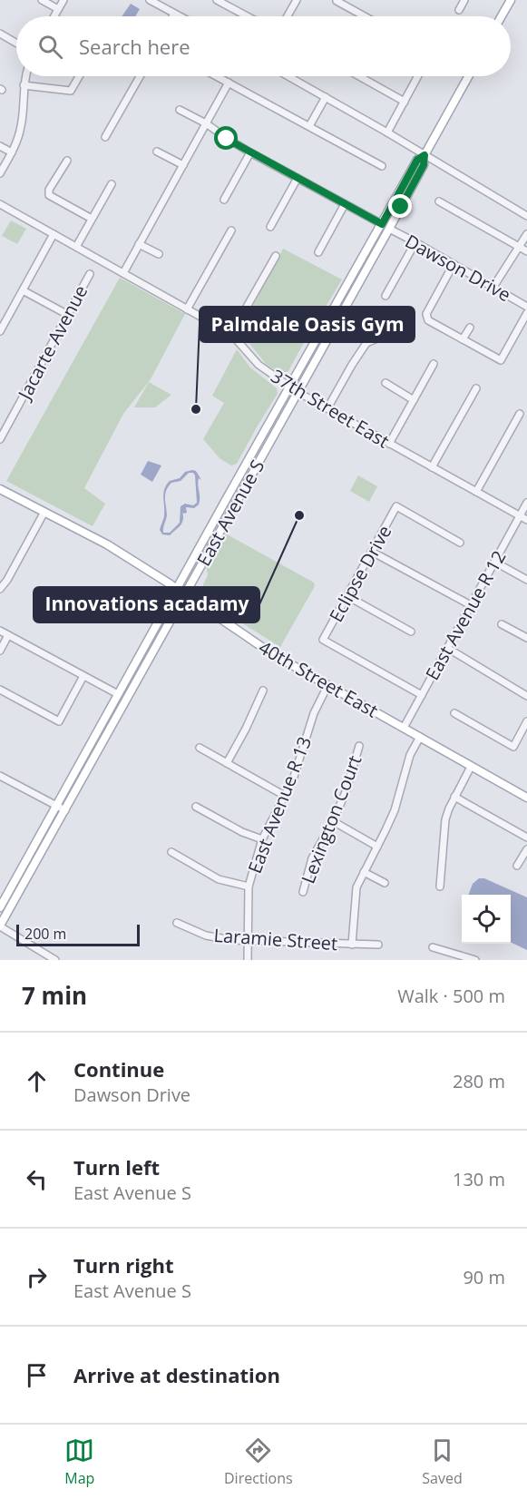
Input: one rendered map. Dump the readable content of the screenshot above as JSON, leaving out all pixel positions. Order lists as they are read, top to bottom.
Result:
{
  "streets": {
    "main road": ["East Avenue S", "40th Street East"],
    "street": [
      "Dawson Drive",
      "Jacarte Avenue",
      "37th Street East",
      "Eclipse Drive",
      "East Avenue R 12",
      "East Avenue R 13",
      "Lexington Court",
      "Laramie Street"
    ]
  },
  "crossings": [
    ["Dawson Drive", "East Avenue S"],
    ["37th Street East", "East Avenue S"],
    ["37th Street East", "East Avenue R 12"],
    ["East Avenue S", "40th Street East"],
    ["Eclipse Drive", "East Avenue R 12"],
    ["East Avenue R 12", "40th Street East"],
    ["40th Street East", "East Avenue R 13"],
    ["East Avenue R 13", "Laramie Street"]
  ],
  "places": ["Palmdale Oasis Gym", "Innovations acadamy"],
  "scale_bar": "200 m",
  "page": {
    "search": "Search here",
    "scale": "200 m",
    "heading": ["7 min", "Walk · 500 m"],
    "list": [
      ["Continue", "Dawson Drive", "280 m"],
      ["Turn left", "East Avenue S", "130 m"],
      ["Turn right", "East Avenue S", "90 m"],
      "Arrive at destination"
    ],
    "nav": ["Map", "Directions", "Saved"]
  }
}
